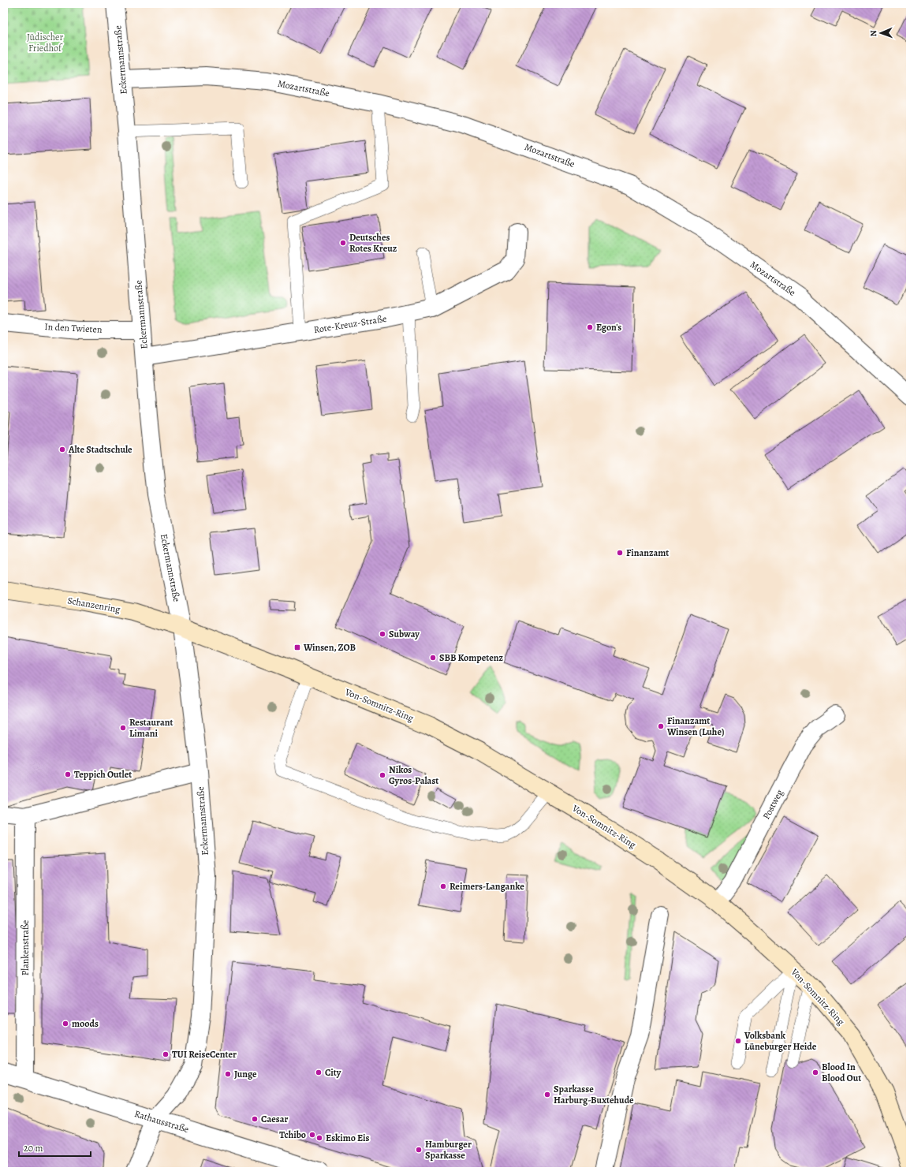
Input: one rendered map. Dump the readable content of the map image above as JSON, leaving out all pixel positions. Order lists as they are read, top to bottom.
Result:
{
  "streets": {
    "main road": ["Schanzenring", "Von-Somnitz-Ring"],
    "street": [
      "Eckermannstraße",
      "Mozartstraße",
      "Rote-Kreuz-Straße",
      "In den Twieten",
      "Postweg",
      "Plankenstraße",
      "Rathausstraße"
    ]
  },
  "crossings": [
    ["Eckermannstraße", "Mozartstraße"],
    ["Eckermannstraße", "Rote-Kreuz-Straße"],
    ["Eckermannstraße", "In den Twieten"],
    ["Eckermannstraße", "Schanzenring"],
    ["Eckermannstraße", "Von-Somnitz-Ring"],
    ["Eckermannstraße", "Rathausstraße"],
    ["Schanzenring", "Von-Somnitz-Ring"],
    ["Von-Somnitz-Ring", "Postweg"],
    ["Plankenstraße", "Rathausstraße"]
  ],
  "parks": ["Jüdischer Friedhof"],
  "places": {
    "other": [
      "Deutsches Rotes Kreuz",
      "Egon's",
      "Alte Stadtschule",
      "Finanzamt",
      "Subway",
      "SBB Kompetenz",
      "Finanzamt Winsen (Luhe)",
      "Restaurant Limani",
      "Teppich Outlet",
      "Nikos Gyros-Palast",
      "Reimers-Langanke",
      "moods",
      "Volksbank Lüneburger Heide",
      "TUI ReiseCenter",
      "City",
      "Blood In Blood Out",
      "Junge",
      "Sparkasse Harburg-Buxtehude",
      "Caesar",
      "Tchibo",
      "Eskimo Eis",
      "Hamburger Sparkasse"
    ],
    "transit": ["Winsen, ZOB"]
  },
  "scale_bar": "20 m",
  "north": "left"
}
